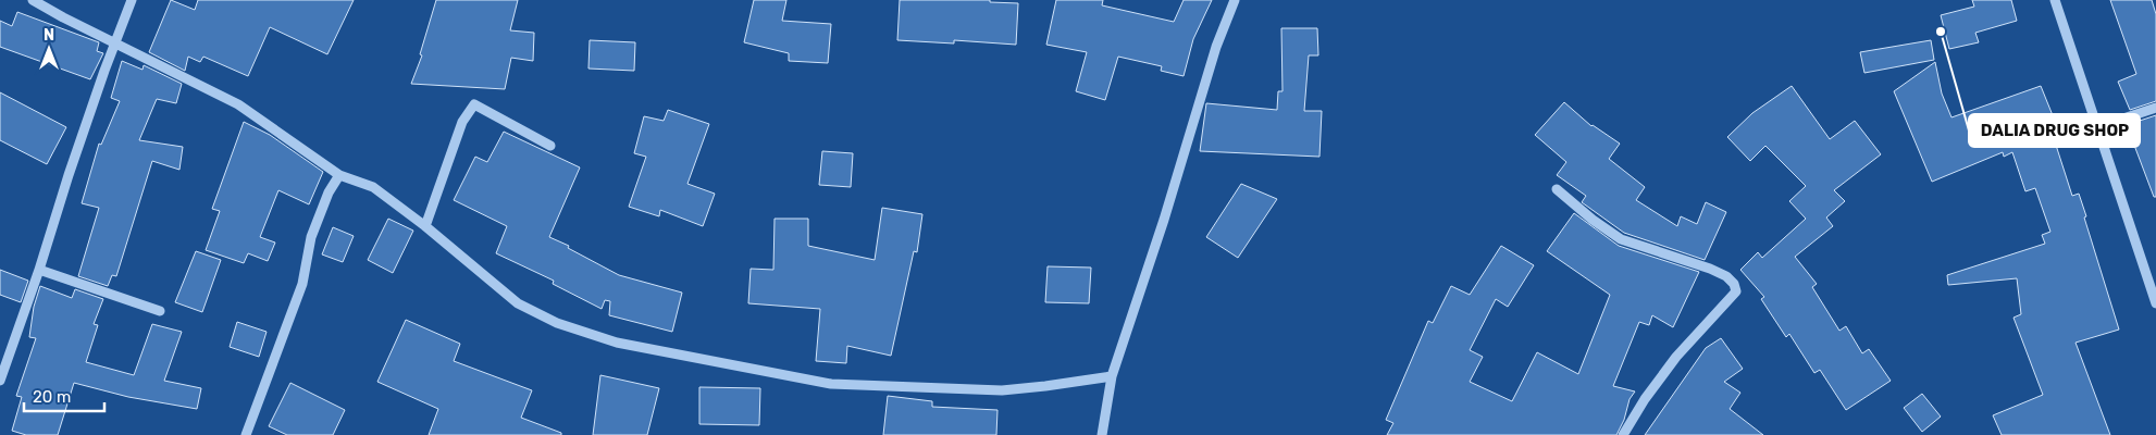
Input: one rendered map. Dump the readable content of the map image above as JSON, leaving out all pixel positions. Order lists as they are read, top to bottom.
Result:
{
  "places": ["DALIA DRUG SHOP"],
  "scale_bar": "20 m",
  "north": "top"
}
